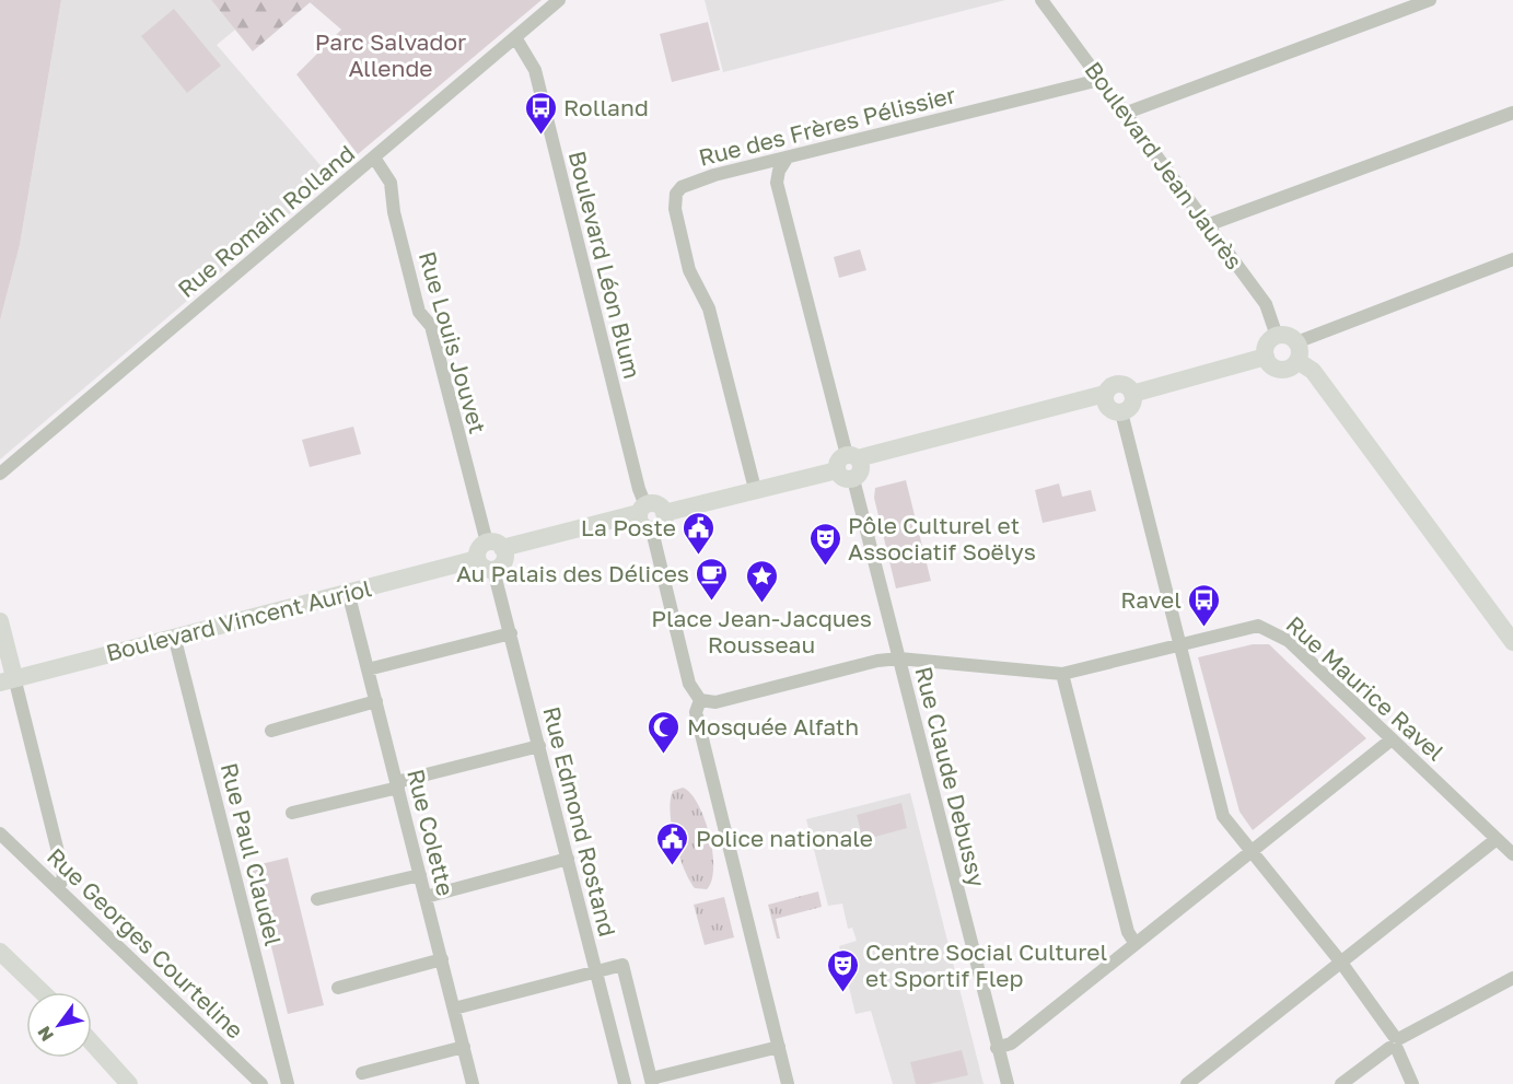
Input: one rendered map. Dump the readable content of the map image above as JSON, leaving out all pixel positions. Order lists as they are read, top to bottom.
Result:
{
  "streets": {
    "street": [
      "Rue des Frères Pélissier",
      "Boulevard Jean Jaurès",
      "Rue Romain Rolland",
      "Boulevard Léon Blum",
      "Rue Louis Jouvet",
      "Boulevard Vincent Auriol",
      "Rue Maurice Ravel",
      "Rue Claude Debussy",
      "Rue Edmond Rostand",
      "Rue Colette",
      "Rue Paul Claudel",
      "Rue Georges Courteline"
    ]
  },
  "crossings": [
    ["Rue des Frères Pélissier", "Boulevard Jean Jaurès"],
    ["Rue des Frères Pélissier", "Rue Claude Debussy"],
    ["Rue Romain Rolland", "Boulevard Léon Blum"],
    ["Rue Romain Rolland", "Rue Louis Jouvet"],
    ["Boulevard Léon Blum", "Rue Maurice Ravel"],
    ["Rue Louis Jouvet", "Boulevard Vincent Auriol"],
    ["Rue Louis Jouvet", "Rue Edmond Rostand"],
    ["Boulevard Vincent Auriol", "Rue Edmond Rostand"],
    ["Boulevard Vincent Auriol", "Rue Colette"],
    ["Boulevard Vincent Auriol", "Rue Paul Claudel"],
    ["Rue Maurice Ravel", "Rue Claude Debussy"]
  ],
  "parks": ["Parc Salvador Allende"],
  "places": {
    "bus stop": ["Rolland", "Ravel"],
    "public building": ["La Poste", "Police nationale"],
    "theatre": ["Pôle Culturel et Associatif Soëlys", "Centre Social Culturel et Sportif Flep"],
    "cafe": ["Au Palais des Délices"],
    "place": ["Place Jean-Jacques Rousseau"],
    "mosque": ["Mosquée Alfath"]
  },
  "north": "bottom left"
}
